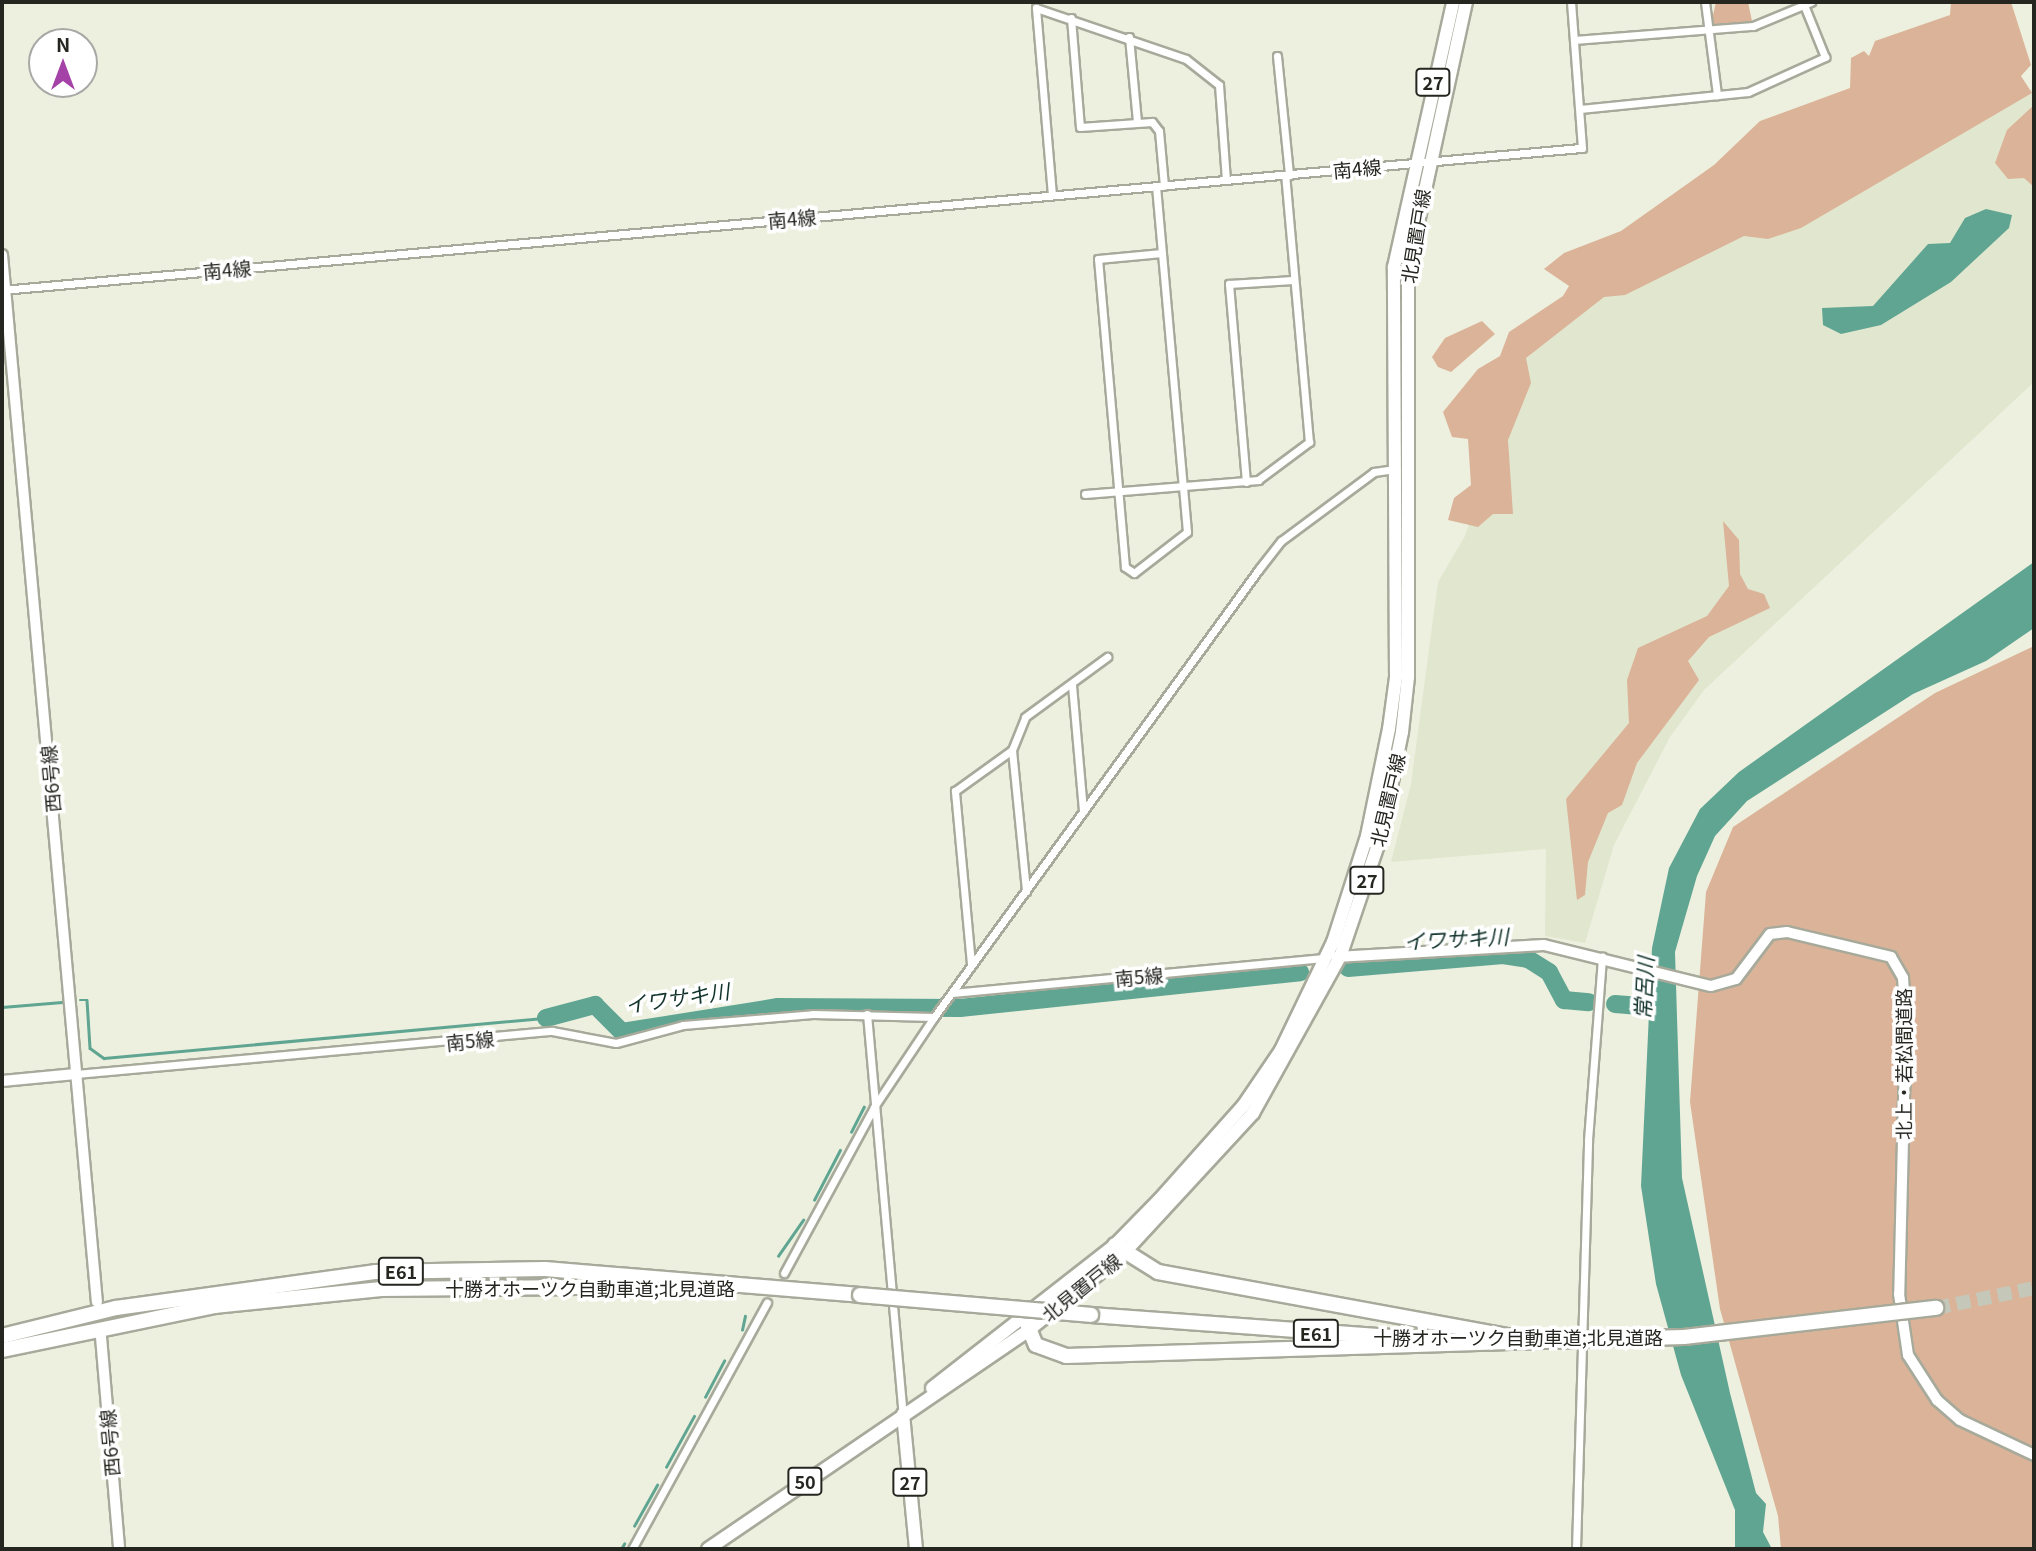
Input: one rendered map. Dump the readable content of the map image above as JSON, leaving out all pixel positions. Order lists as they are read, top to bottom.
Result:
{
  "streets": {
    "highway": ["E61", "十勝オホーツク自動車道;北見道路"],
    "main road": ["27", "北見置戸線", "50"],
    "street": [
      "南4線",
      "西6号線",
      "南5線",
      "北上・若松間道路"
    ]
  },
  "crossings": [
    ["27", "北見置戸線"],
    ["南4線", "北見置戸線"],
    ["南4線", "西6号線"],
    ["北見置戸線", "南5線"],
    ["北見置戸線", "北上・若松間道路"],
    ["西6号線", "南5線"],
    ["南5線", "北上・若松間道路"]
  ],
  "water": ["イワサキ川", "常呂川"],
  "north": "top"
}
